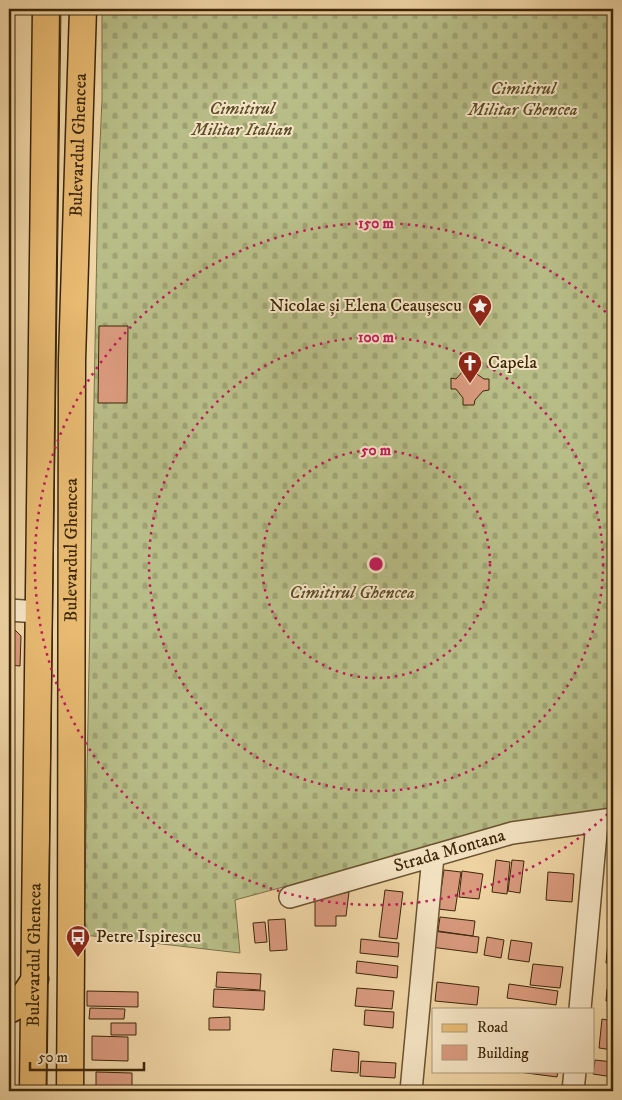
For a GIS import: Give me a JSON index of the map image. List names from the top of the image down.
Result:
{
  "streets": {
    "main road": ["Bulevardul Ghencea"],
    "street": ["Strada Montana"]
  },
  "parks": ["Cimitirul Militar Ghencea", "Cimitirul Militar Italian", "Cimitirul Ghencea"],
  "places": {
    "place": ["Nicolae și Elena Ceaușescu"],
    "church": ["Capela"],
    "bus stop": ["Petre Ispirescu"]
  },
  "legend": ["Road", "Building"],
  "scale_bar": "50 m",
  "rings": ["150 m", "100 m", "50 m"]
}
